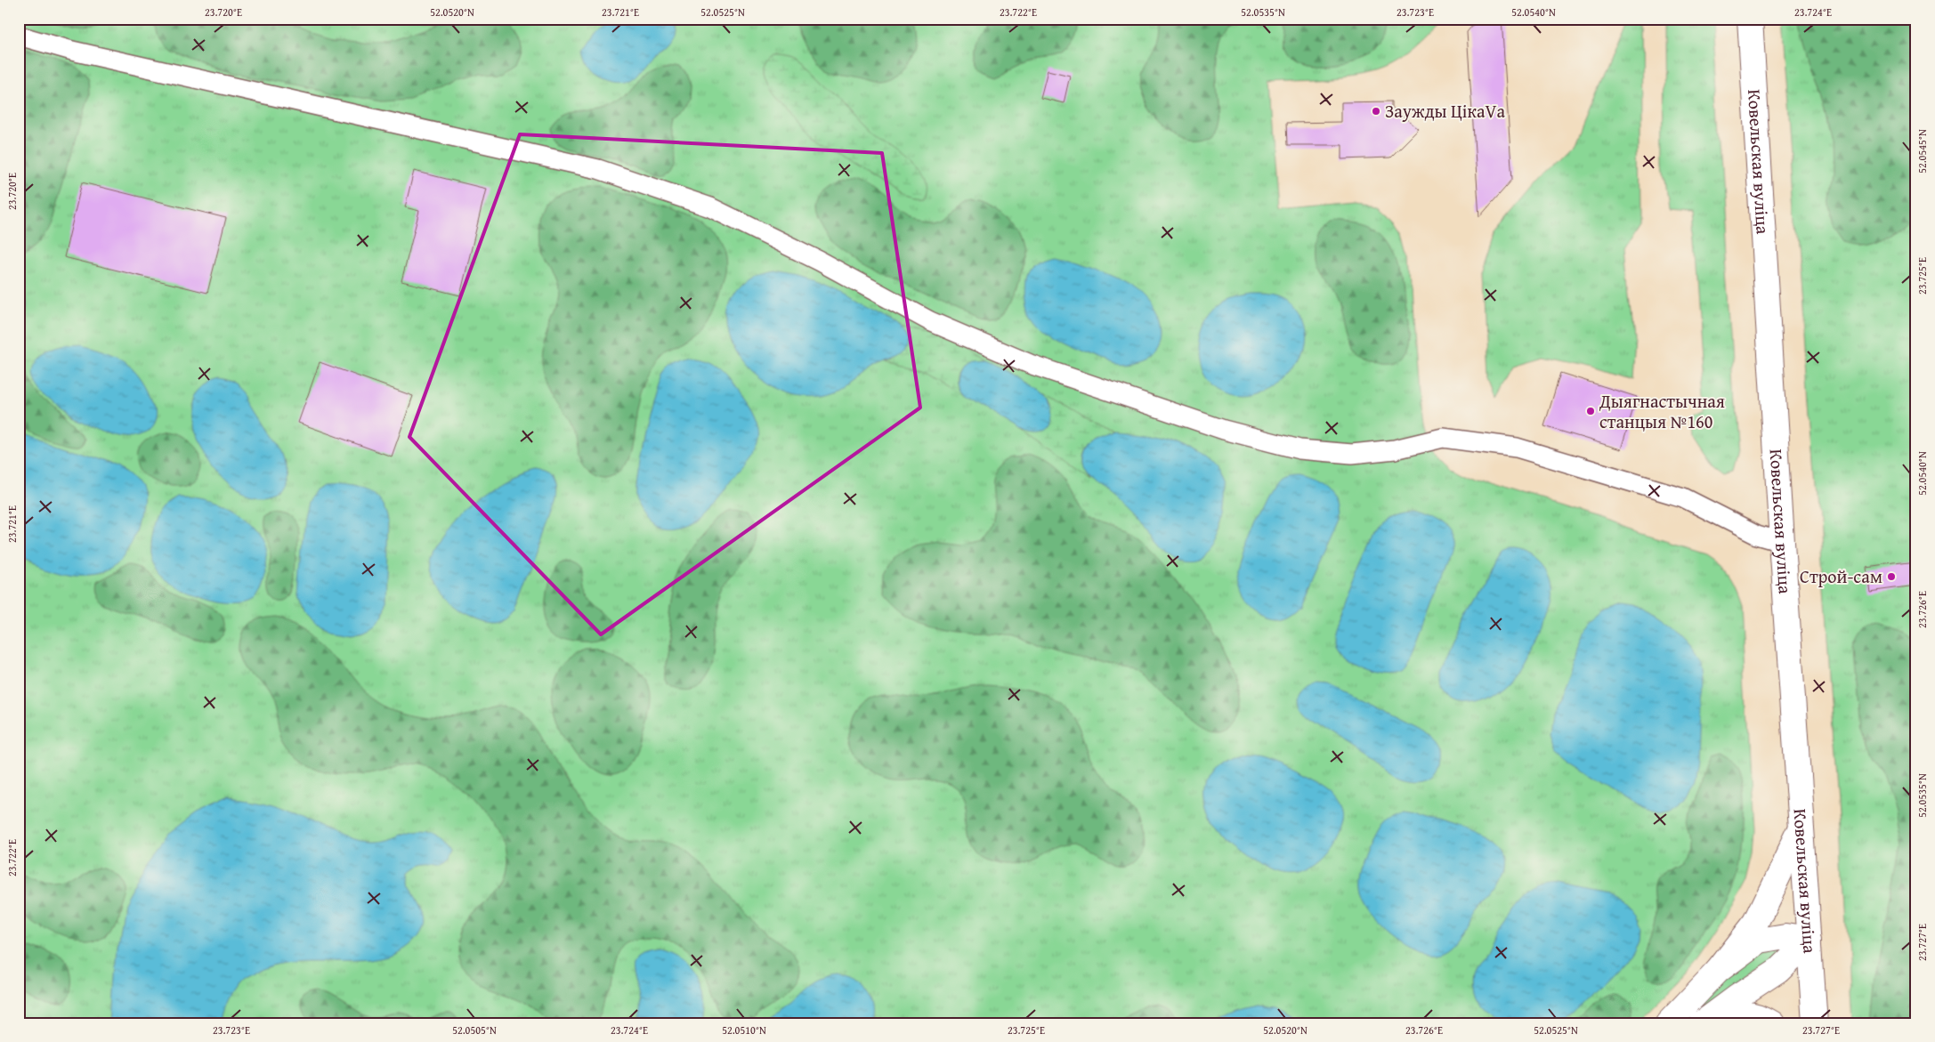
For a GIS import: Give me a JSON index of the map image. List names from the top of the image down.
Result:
{
  "streets": {
    "main road": ["Ковельская вуліца"]
  },
  "places": ["Заужды ЦікаVа", "Дыягнастычная станцыя №160", "Строй-сам"],
  "coordinates": [
    "23.720°E",
    "52.0520°N",
    "23.721°E",
    "52.0525°N",
    "23.722°E",
    "52.0535°N",
    "23.723°E",
    "52.0540°N",
    "23.724°E",
    "52.0545°N",
    "23.725°E",
    "23.726°E",
    "23.727°E",
    "52.0505°N",
    "52.0510°N"
  ]
}
